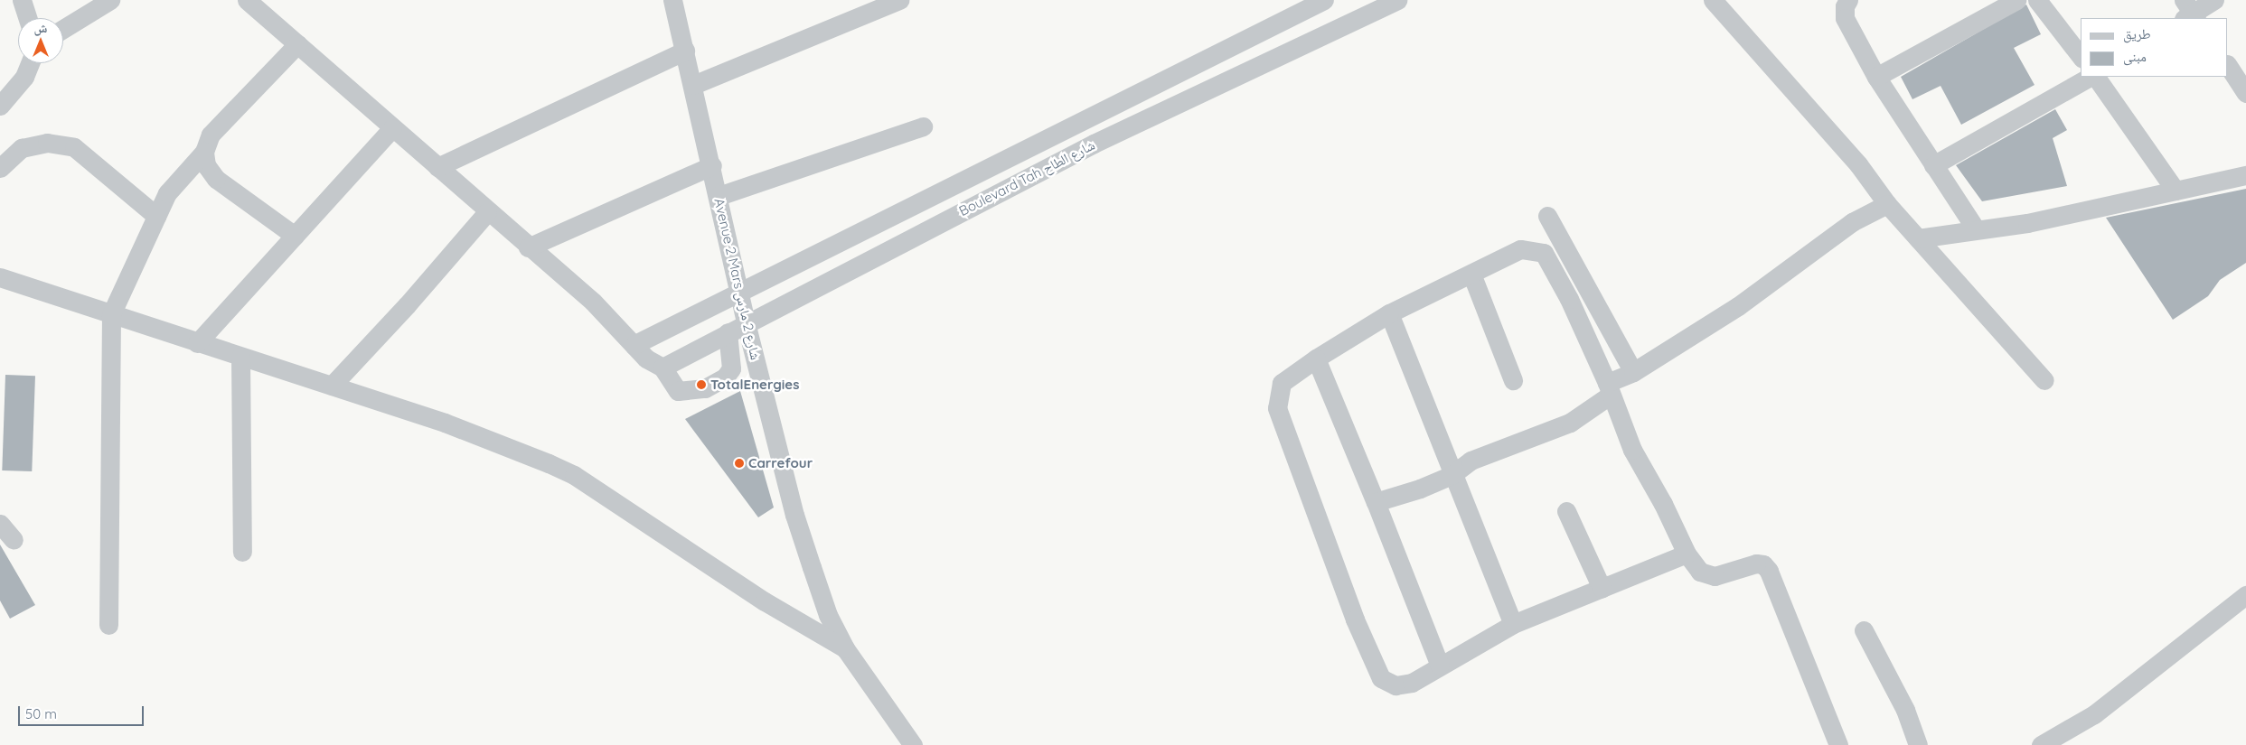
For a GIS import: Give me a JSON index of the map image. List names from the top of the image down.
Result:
{
  "streets": {
    "street": ["Boulevard Tah شارع الطاح", "Avenue 2 Mars شارع 2 مارس"]
  },
  "crossings": [
    ["Boulevard Tah شارع الطاح", "Avenue 2 Mars شارع 2 مارس"]
  ],
  "places": ["TotalEnergies", "Carrefour"],
  "legend": ["طريق", "مبنى"],
  "scale_bar": "50 m",
  "north": "top"
}
